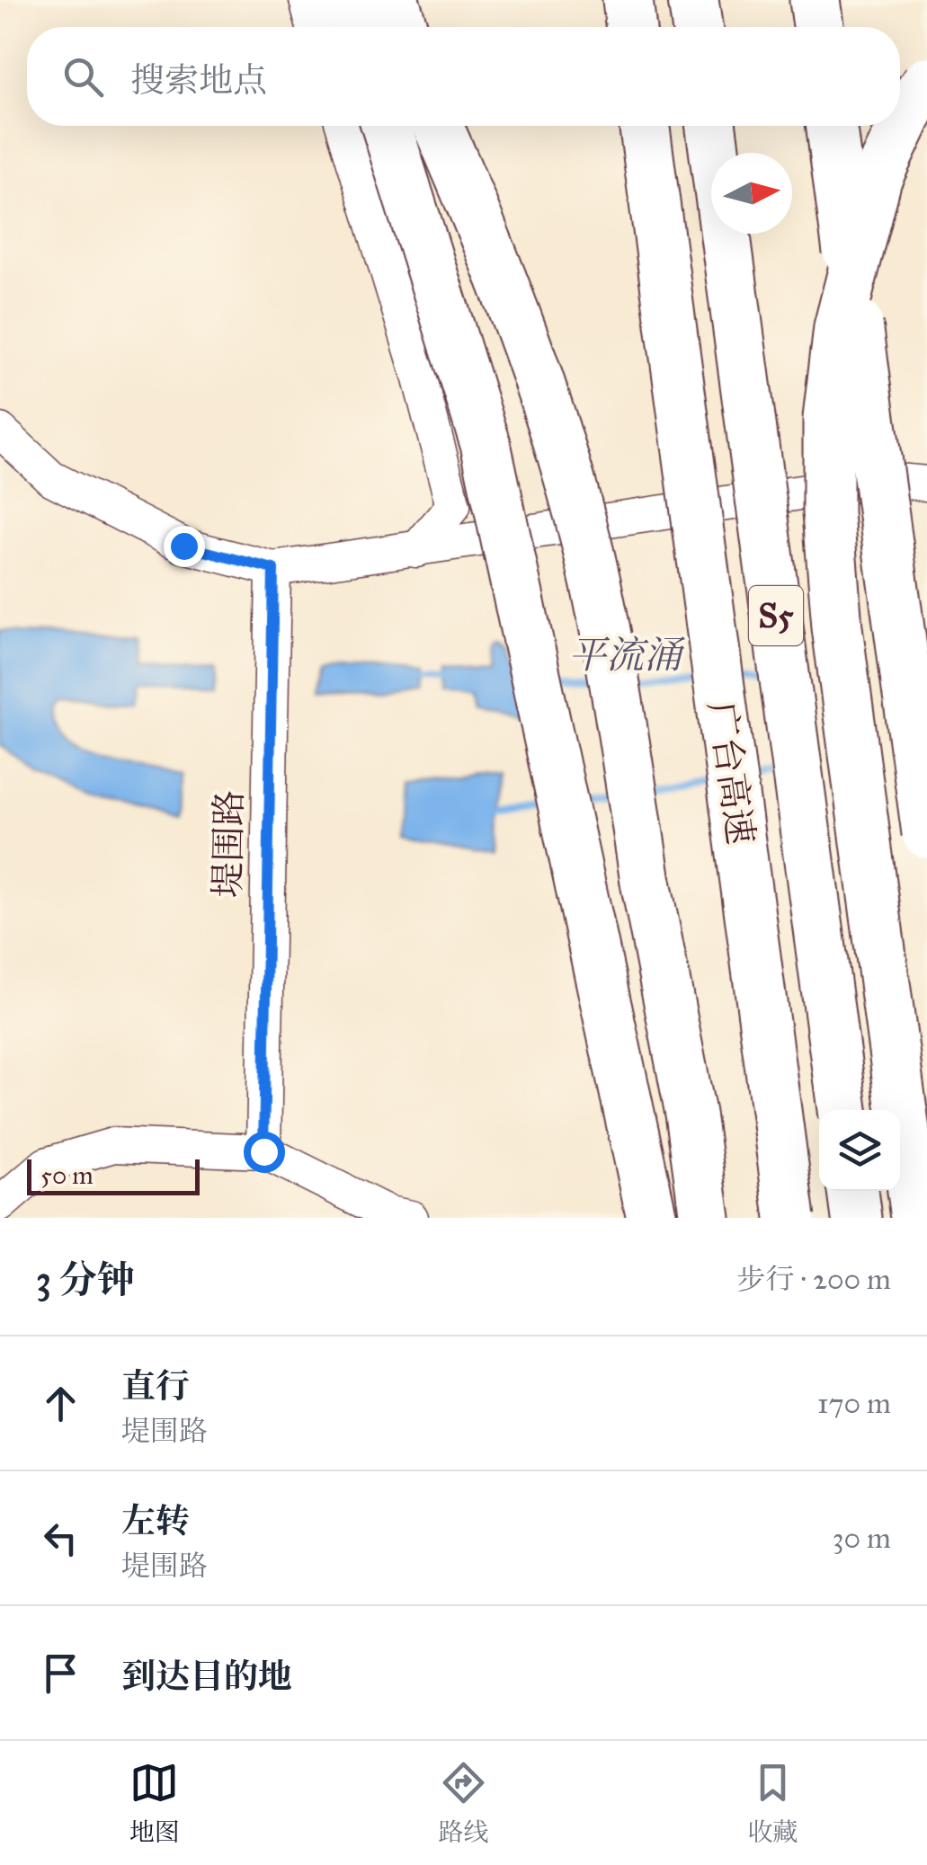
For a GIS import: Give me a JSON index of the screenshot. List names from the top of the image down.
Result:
{
  "streets": {
    "highway": ["S5", "广台高速"],
    "street": ["堤围路"]
  },
  "water": ["平流涌"],
  "scale_bar": "50 m",
  "north": "right",
  "page": {
    "search": "搜索地点",
    "scale": "50 m",
    "heading": ["3 分钟", "步行 · 200 m"],
    "list": [
      ["直行", "堤围路", "170 m"],
      ["左转", "堤围路", "30 m"],
      "到达目的地"
    ],
    "nav": ["地图", "路线", "收藏"]
  }
}
